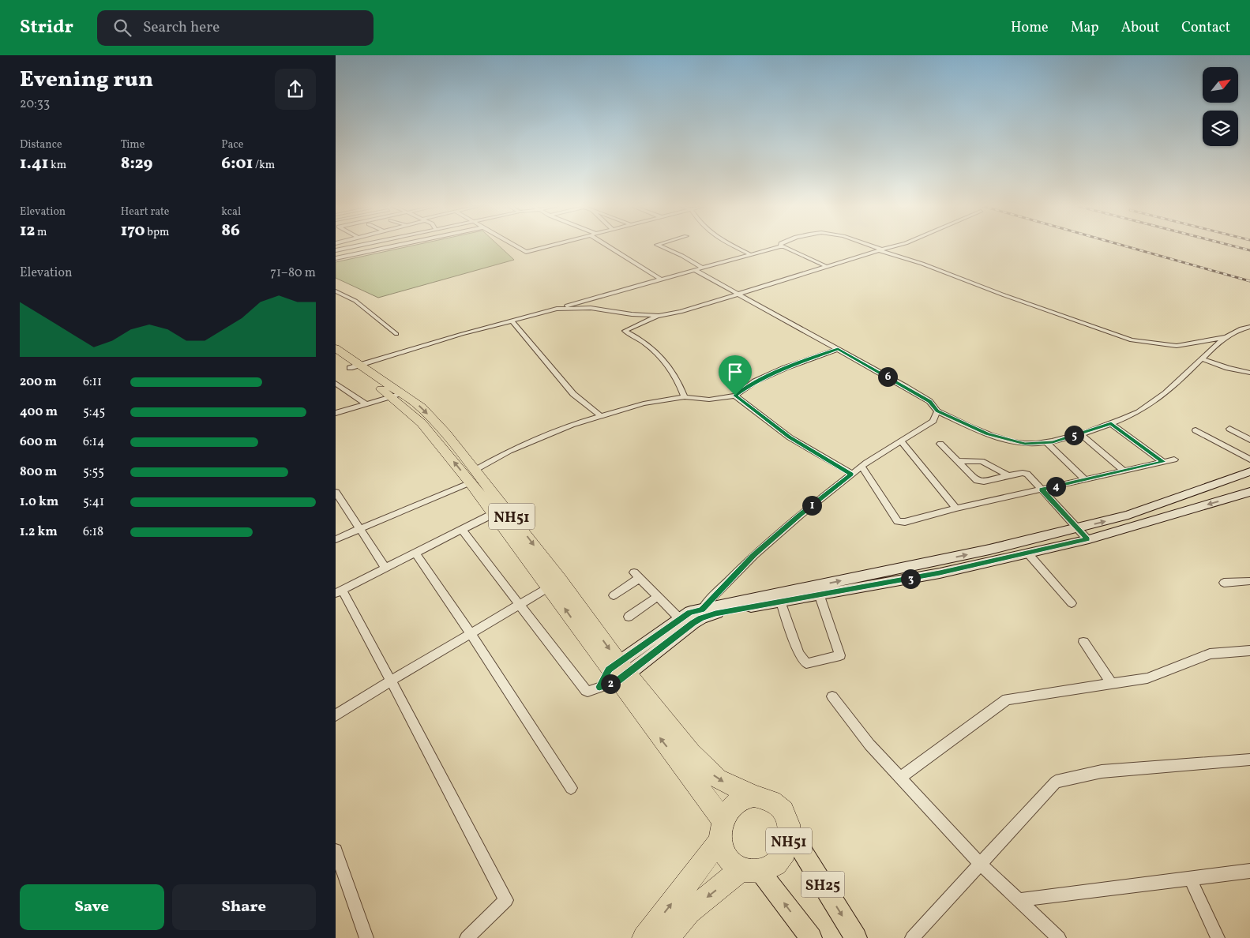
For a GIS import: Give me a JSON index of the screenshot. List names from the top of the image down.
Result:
{
  "streets": {
    "highway": ["NH51"],
    "main road": ["SH25"]
  },
  "crossings": [
    ["NH51", "SH25"]
  ],
  "north": "top right",
  "page": {
    "header": "Stridr",
    "search": "Search here",
    "nav": [
      "Home",
      "Map",
      "About",
      "Contact"
    ],
    "heading": ["Evening run", "20:33"],
    "stats": [
      ["Distance", "1.41 km"],
      ["Time", "8:29"],
      ["Pace", "6:01 /km"],
      ["Elevation", "12 m"],
      ["Heart rate", "170 bpm"],
      ["kcal", "86"]
    ],
    "chart": ["Elevation", "71–80 m"],
    "list": [
      {
        "name": "200 m",
        "note": "6:11"
      },
      {
        "name": "400 m",
        "note": "5:45"
      },
      {
        "name": "600 m",
        "note": "6:14"
      },
      {
        "name": "800 m",
        "note": "5:55"
      },
      {
        "name": "1.0 km",
        "note": "5:41"
      },
      {
        "name": "1.2 km",
        "note": "6:18"
      }
    ],
    "pins": [
      "6",
      "5",
      "4",
      "1",
      "3",
      "2"
    ],
    "buttons": ["Save", "Share"]
  }
}
